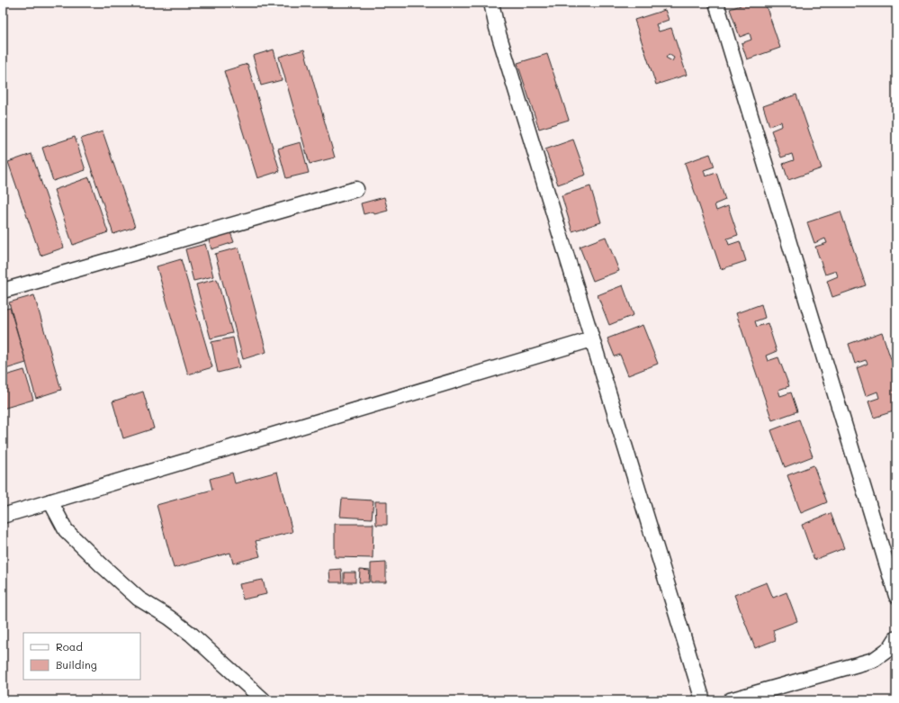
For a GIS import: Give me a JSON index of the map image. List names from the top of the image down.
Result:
{
  "legend": ["Road", "Building"]
}
